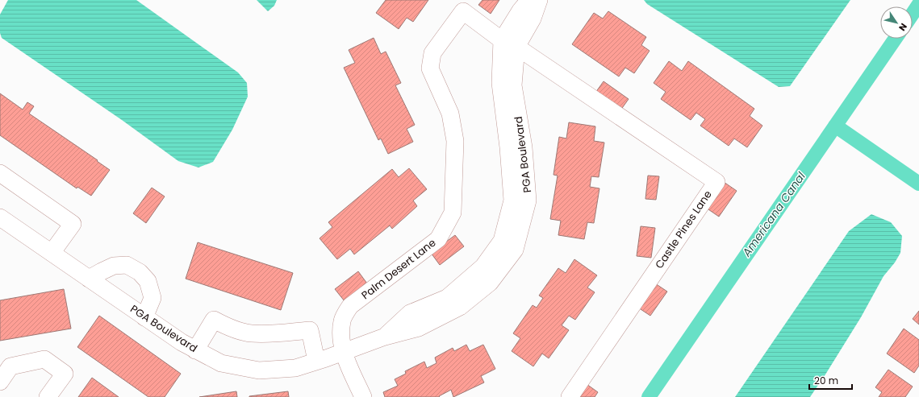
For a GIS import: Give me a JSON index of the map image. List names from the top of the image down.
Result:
{
  "streets": {
    "street": ["PGA Boulevard", "Castle Pines Lane", "Palm Desert Lane"]
  },
  "crossings": [
    ["PGA Boulevard", "Castle Pines Lane"],
    ["PGA Boulevard", "Palm Desert Lane"],
    ["Castle Pines Lane", "Palm Desert Lane"]
  ],
  "water": ["Americana Canal"],
  "scale_bar": "20 m",
  "north": "bottom right"
}
